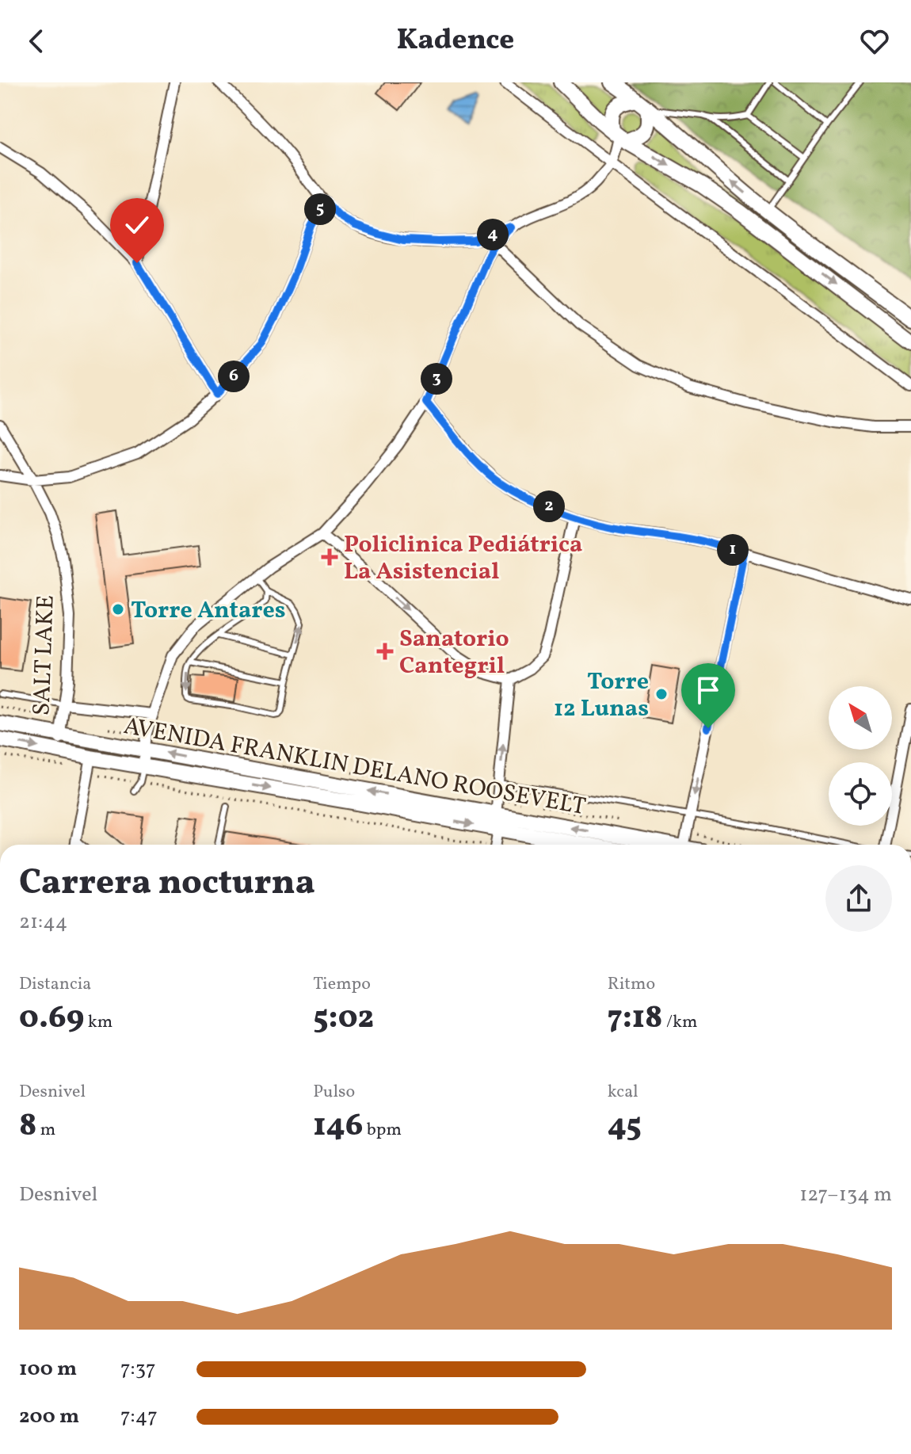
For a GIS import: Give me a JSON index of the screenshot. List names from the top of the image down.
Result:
{
  "streets": {
    "main road": ["AVENIDA FRANKLIN DELANO ROOSEVELT"],
    "street": ["SALT LAKE"]
  },
  "crossings": [
    ["SALT LAKE", "AVENIDA FRANKLIN DELANO ROOSEVELT"]
  ],
  "places": {
    "health": ["Policlinica Pediátrica La Asistencial", "Sanatorio Cantegril"],
    "other": ["Torre Antares", "Torre 12 Lunas"]
  },
  "north": "top left",
  "page": {
    "header": "Kadence",
    "pins": [
      "5",
      "4",
      "6",
      "3",
      "2",
      "1"
    ],
    "heading": ["Carrera nocturna", "21:44"],
    "stats": [
      ["Distancia", "0.69 km"],
      ["Tiempo", "5:02"],
      ["Ritmo", "7:18 /km"],
      ["Desnivel", "8 m"],
      ["Pulso", "146 bpm"],
      ["kcal", "45"]
    ],
    "chart": ["Desnivel", "127–134 m"],
    "list": [
      {
        "name": "100 m",
        "note": "7:37"
      },
      {
        "name": "200 m",
        "note": "7:47"
      }
    ]
  }
}
